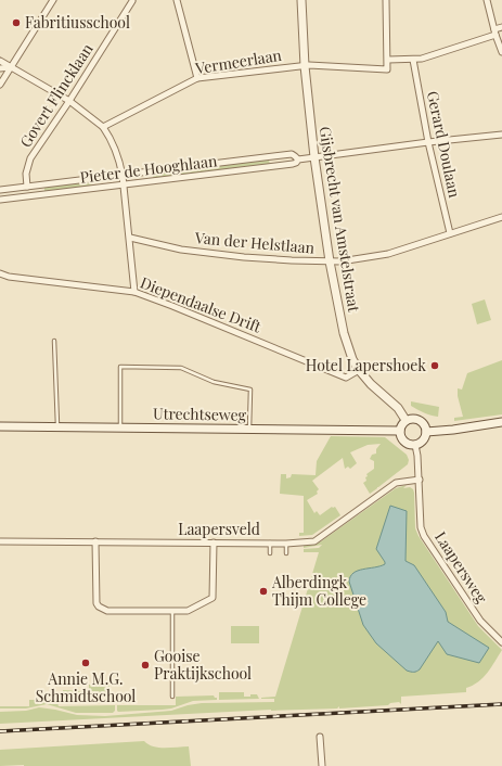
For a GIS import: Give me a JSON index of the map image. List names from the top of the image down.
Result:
{
  "streets": {
    "main road": ["Gijsbrecht van Amstelstraat", "Utrechtseweg"],
    "street": [
      "Vermeerlaan",
      "Govert Flincklaan",
      "Gerard Doulaan",
      "Pieter de Hooghlaan",
      "Van der Helstlaan",
      "Diependaalse Drift",
      "Laapersveld",
      "Laapersweg"
    ]
  },
  "crossings": [
    ["Vermeerlaan", "Gijsbrecht van Amstelstraat"],
    ["Govert Flincklaan", "Pieter de Hooghlaan"],
    ["Gerard Doulaan", "Pieter de Hooghlaan"],
    ["Gerard Doulaan", "Van der Helstlaan"],
    ["Pieter de Hooghlaan", "Gijsbrecht van Amstelstraat"],
    ["Gijsbrecht van Amstelstraat", "Van der Helstlaan"],
    ["Gijsbrecht van Amstelstraat", "Diependaalse Drift"],
    ["Gijsbrecht van Amstelstraat", "Utrechtseweg"],
    ["Gijsbrecht van Amstelstraat", "Laapersweg"],
    ["Utrechtseweg", "Laapersweg"],
    ["Laapersveld", "Laapersweg"]
  ],
  "places": [
    "Fabritiusschool",
    "Hotel Lapershoek",
    "Alberdingk Thijm College",
    "Annie M.G. Schmidtschool",
    "Gooise Praktijkschool"
  ]
}
